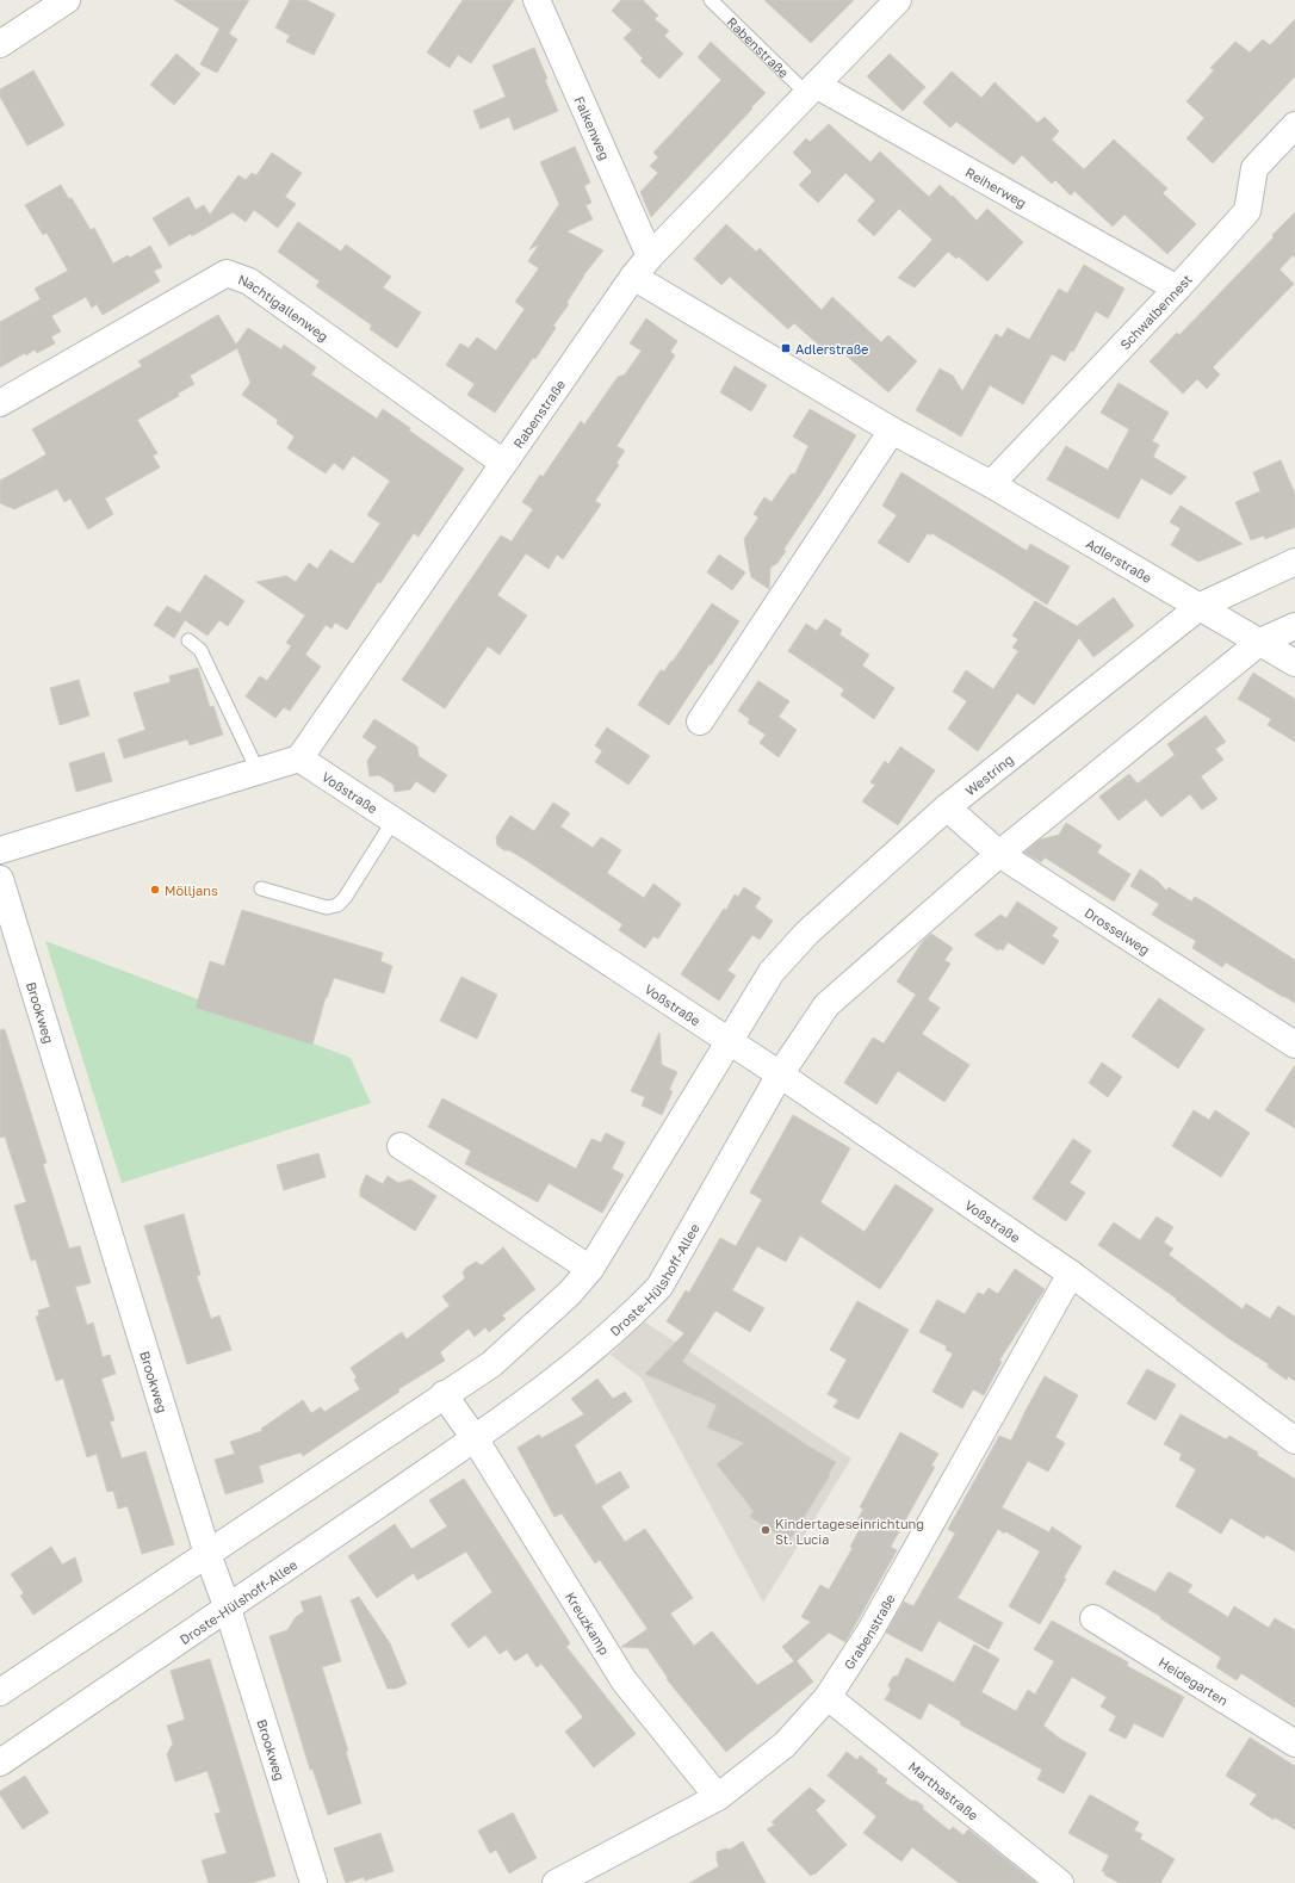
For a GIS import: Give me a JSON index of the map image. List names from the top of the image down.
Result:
{
  "streets": {
    "street": [
      "Rabenstraße",
      "Falkenweg",
      "Reiherweg",
      "Nachtigallenweg",
      "Schwalbennest",
      "Adlerstraße",
      "Westring",
      "Voßstraße",
      "Drosselweg",
      "Brookweg",
      "Droste-Hülshoff-Allee",
      "Kreuzkamp",
      "Grabenstraße",
      "Heidegarten",
      "Marthastraße"
    ]
  },
  "crossings": [
    ["Rabenstraße", "Falkenweg"],
    ["Rabenstraße", "Reiherweg"],
    ["Rabenstraße", "Nachtigallenweg"],
    ["Rabenstraße", "Adlerstraße"],
    ["Rabenstraße", "Voßstraße"],
    ["Reiherweg", "Schwalbennest"],
    ["Schwalbennest", "Adlerstraße"],
    ["Adlerstraße", "Westring"],
    ["Westring", "Voßstraße"],
    ["Westring", "Drosselweg"],
    ["Voßstraße", "Droste-Hülshoff-Allee"],
    ["Voßstraße", "Grabenstraße"],
    ["Brookweg", "Droste-Hülshoff-Allee"],
    ["Droste-Hülshoff-Allee", "Kreuzkamp"],
    ["Kreuzkamp", "Grabenstraße"],
    ["Grabenstraße", "Marthastraße"]
  ],
  "places": {
    "transit": ["Adlerstraße"],
    "other": ["Mölljans", "Kindertageseinrichtung St. Lucia"]
  }
}
